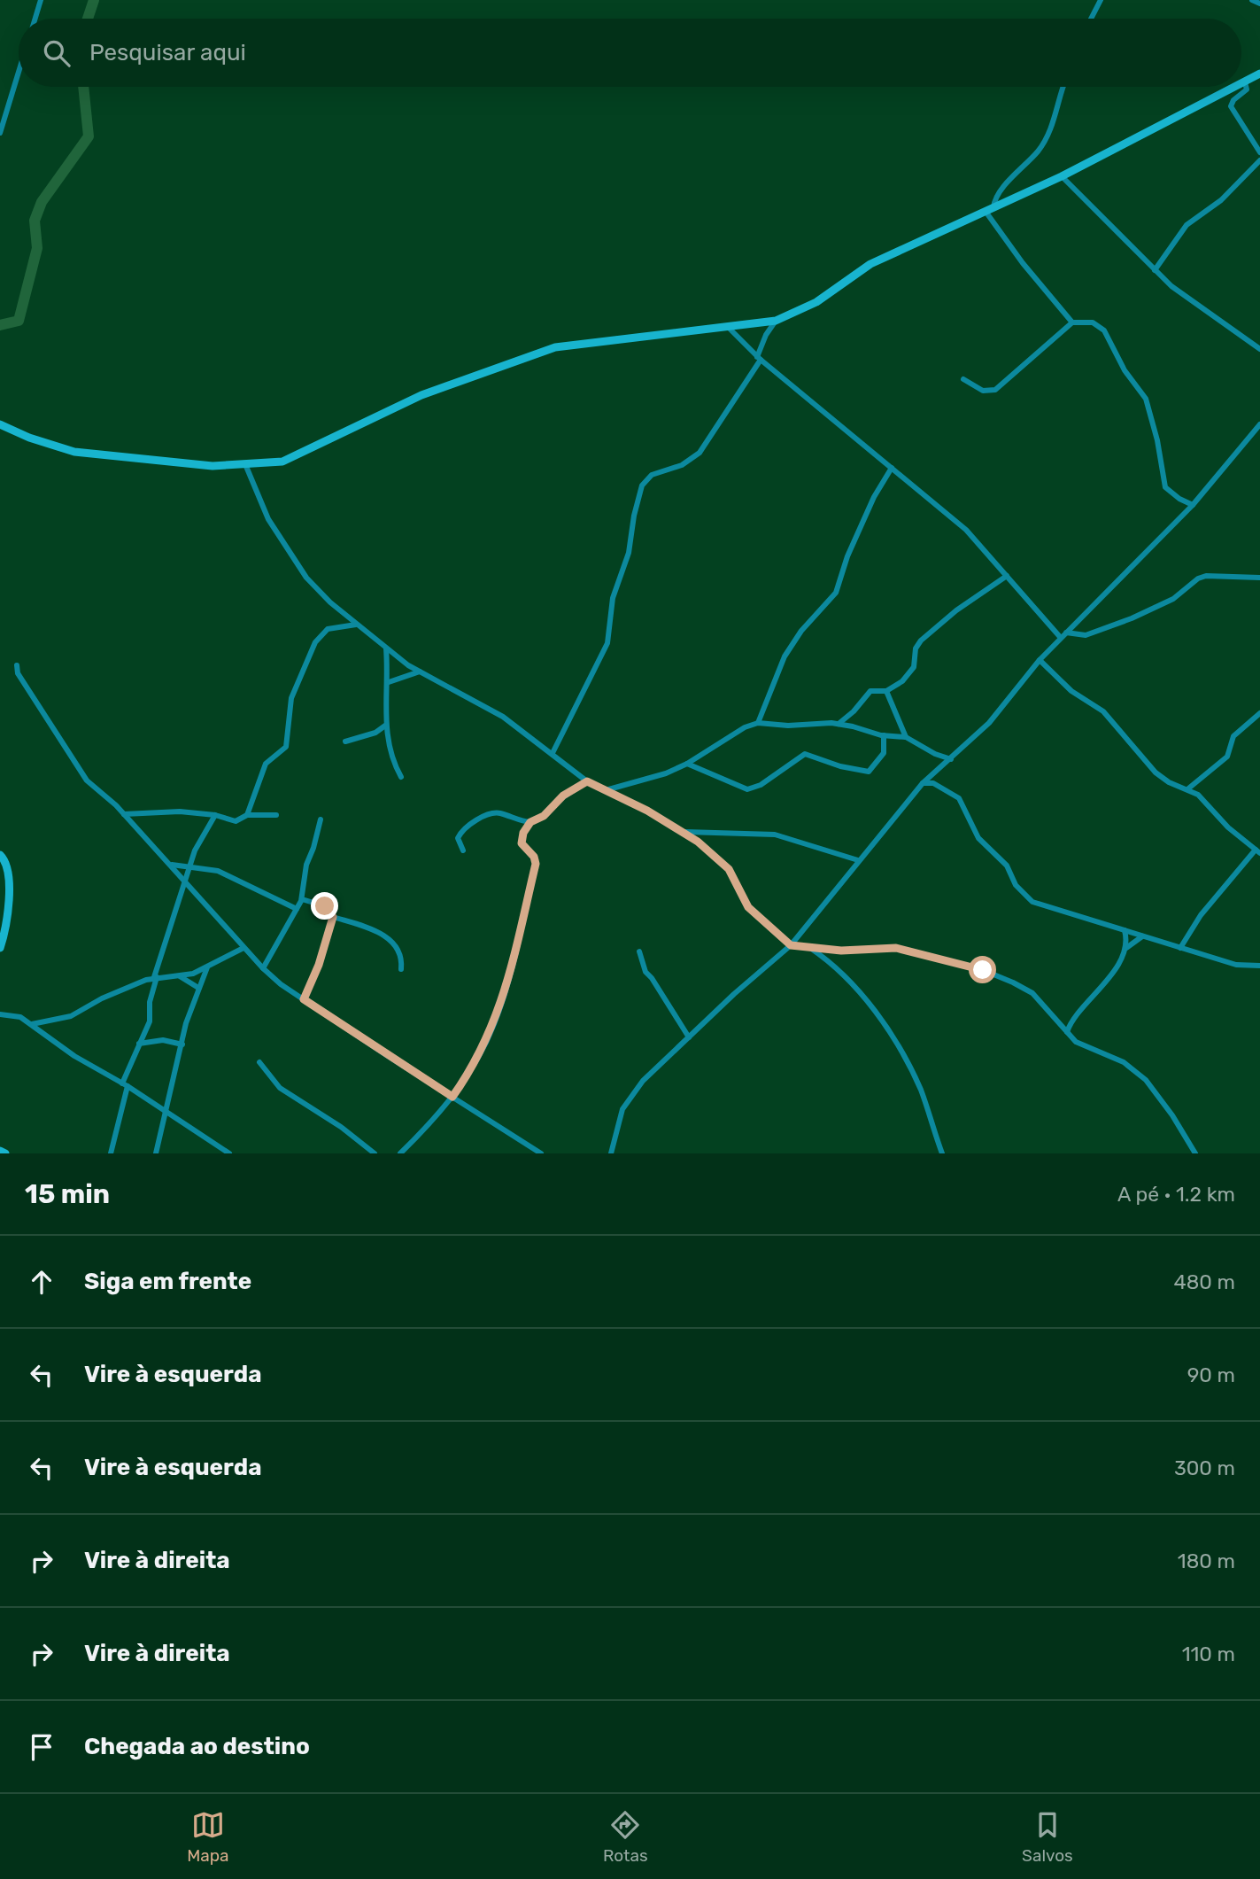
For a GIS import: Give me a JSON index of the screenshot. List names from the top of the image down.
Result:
{
  "page": {
    "search": "Pesquisar aqui",
    "heading": ["15 min", "A pé · 1.2 km"],
    "list": [
      ["Siga em frente", "480 m"],
      ["Vire à esquerda", "90 m"],
      ["Vire à esquerda", "300 m"],
      ["Vire à direita", "180 m"],
      ["Vire à direita", "110 m"],
      "Chegada ao destino"
    ],
    "nav": ["Mapa", "Rotas", "Salvos"]
  }
}
